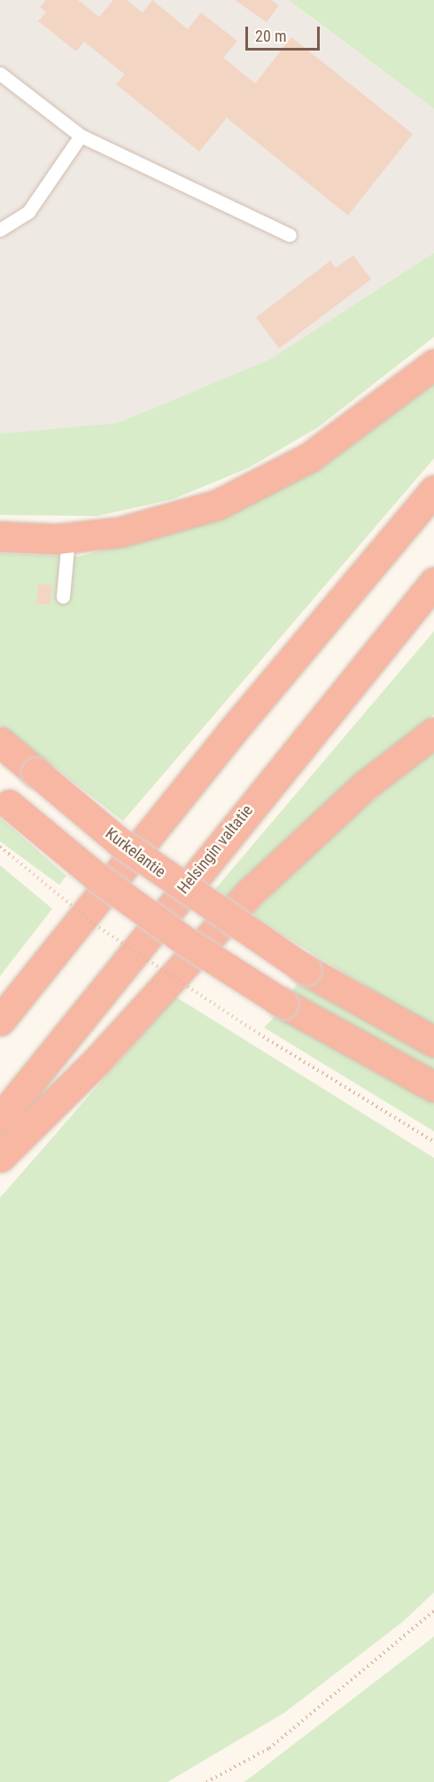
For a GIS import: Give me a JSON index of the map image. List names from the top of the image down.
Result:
{
  "streets": {
    "highway": ["Helsingin valtatie", "Kurkelantie"]
  },
  "scale_bar": "20 m"
}
